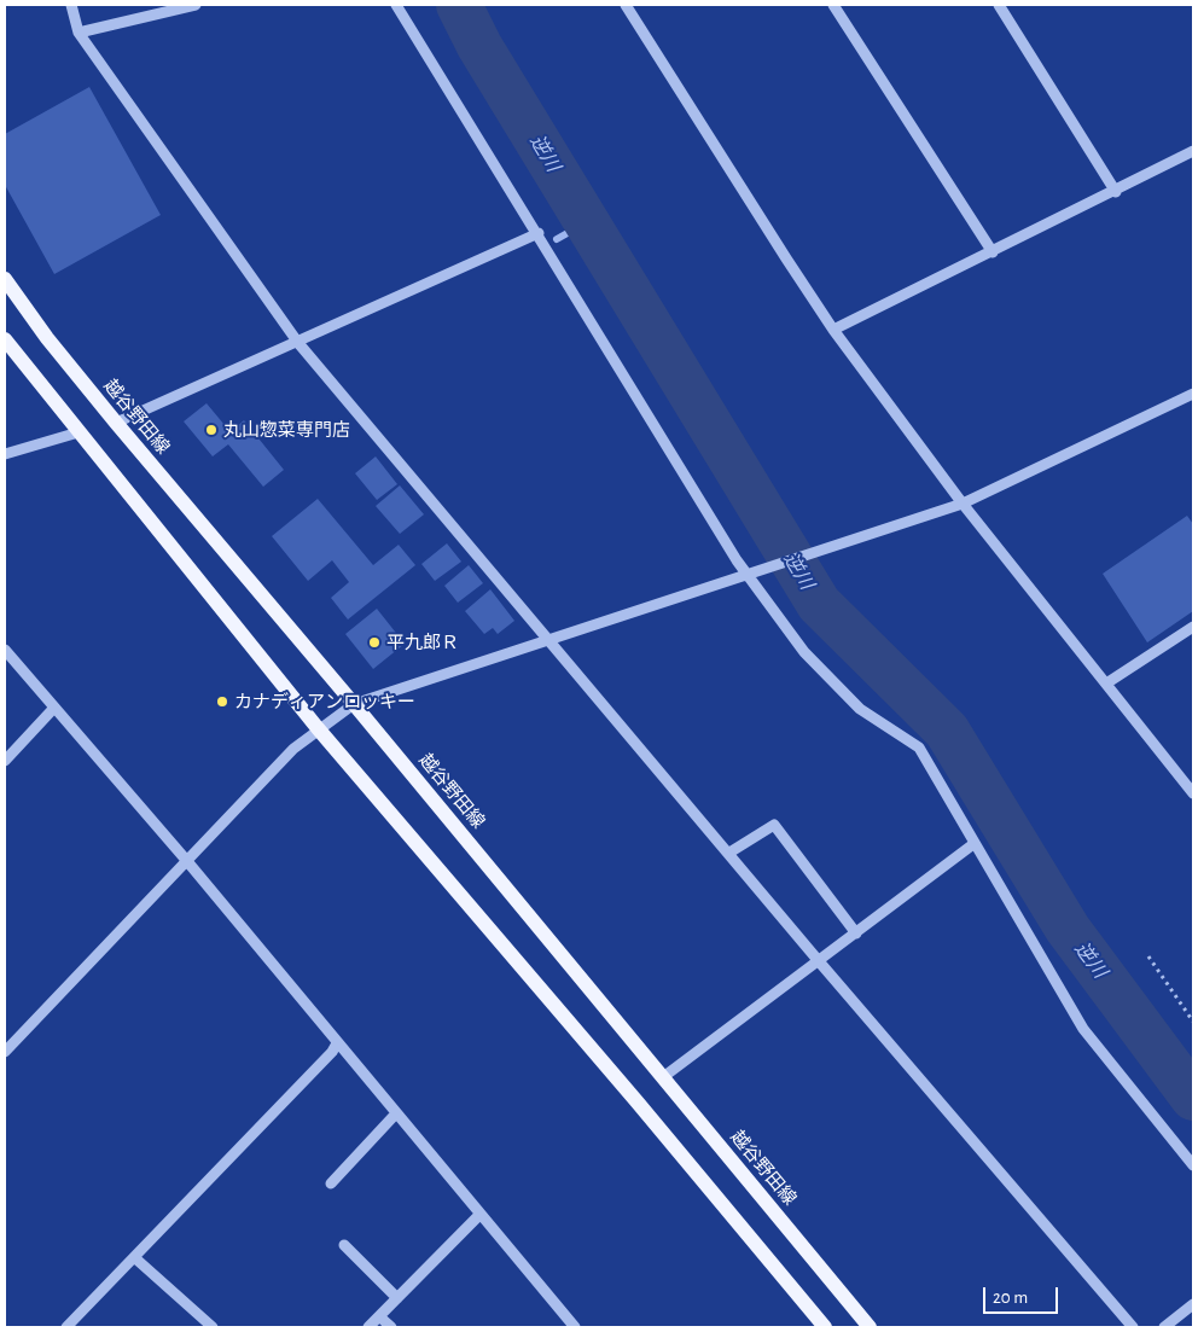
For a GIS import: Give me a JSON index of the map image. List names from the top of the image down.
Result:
{
  "streets": {
    "main road": ["越谷野田線"]
  },
  "water": ["逆川"],
  "places": ["丸山惣菜専門店", "平九郎Ｒ", "カナディアンロッキー"],
  "scale_bar": "20 m"
}
